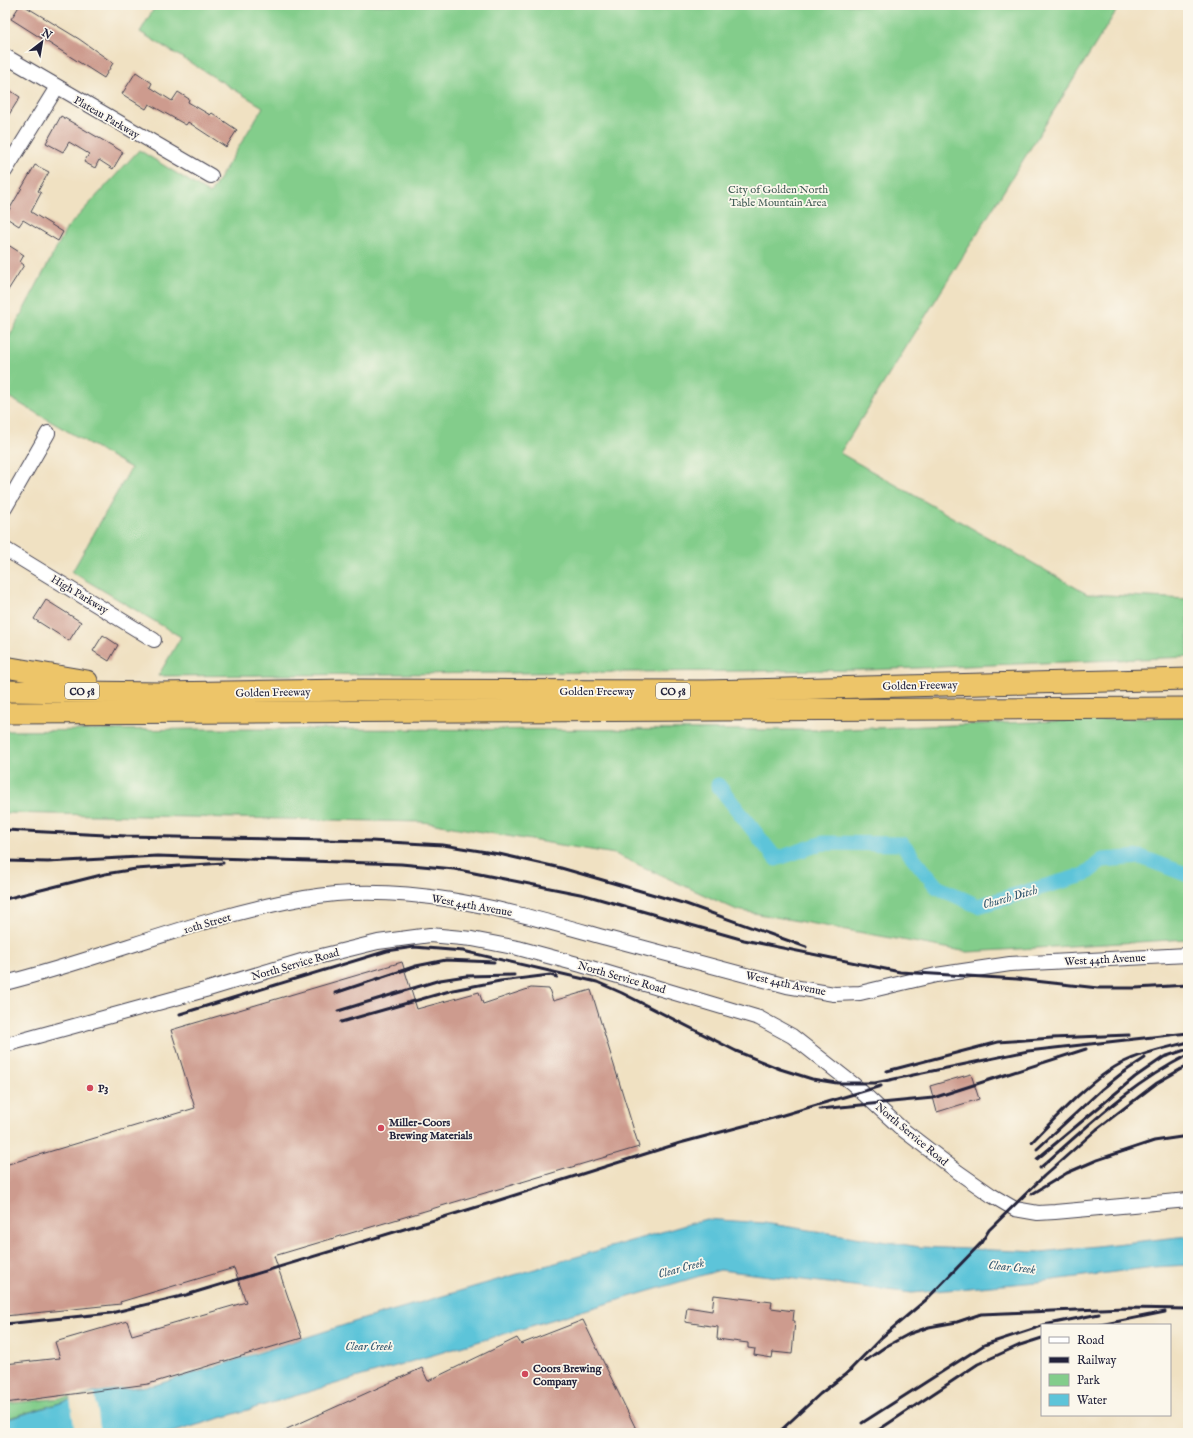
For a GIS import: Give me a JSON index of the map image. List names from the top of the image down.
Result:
{
  "streets": {
    "highway": ["Golden Freeway", "CO 58"],
    "street": [
      "Plateau Parkway",
      "High Parkway",
      "West 44th Avenue",
      "10th Street",
      "North Service Road"
    ]
  },
  "crossings": [
    ["West 44th Avenue", "10th Street"]
  ],
  "water": ["Church Ditch", "Clear Creek"],
  "parks": ["City of Golden North Table Mountain Area"],
  "places": ["P3", "Miller-Coors Brewing Materials", "Coors Brewing Company"],
  "legend": [
    "Road",
    "Railway",
    "Park",
    "Water"
  ],
  "north": "top right"
}
